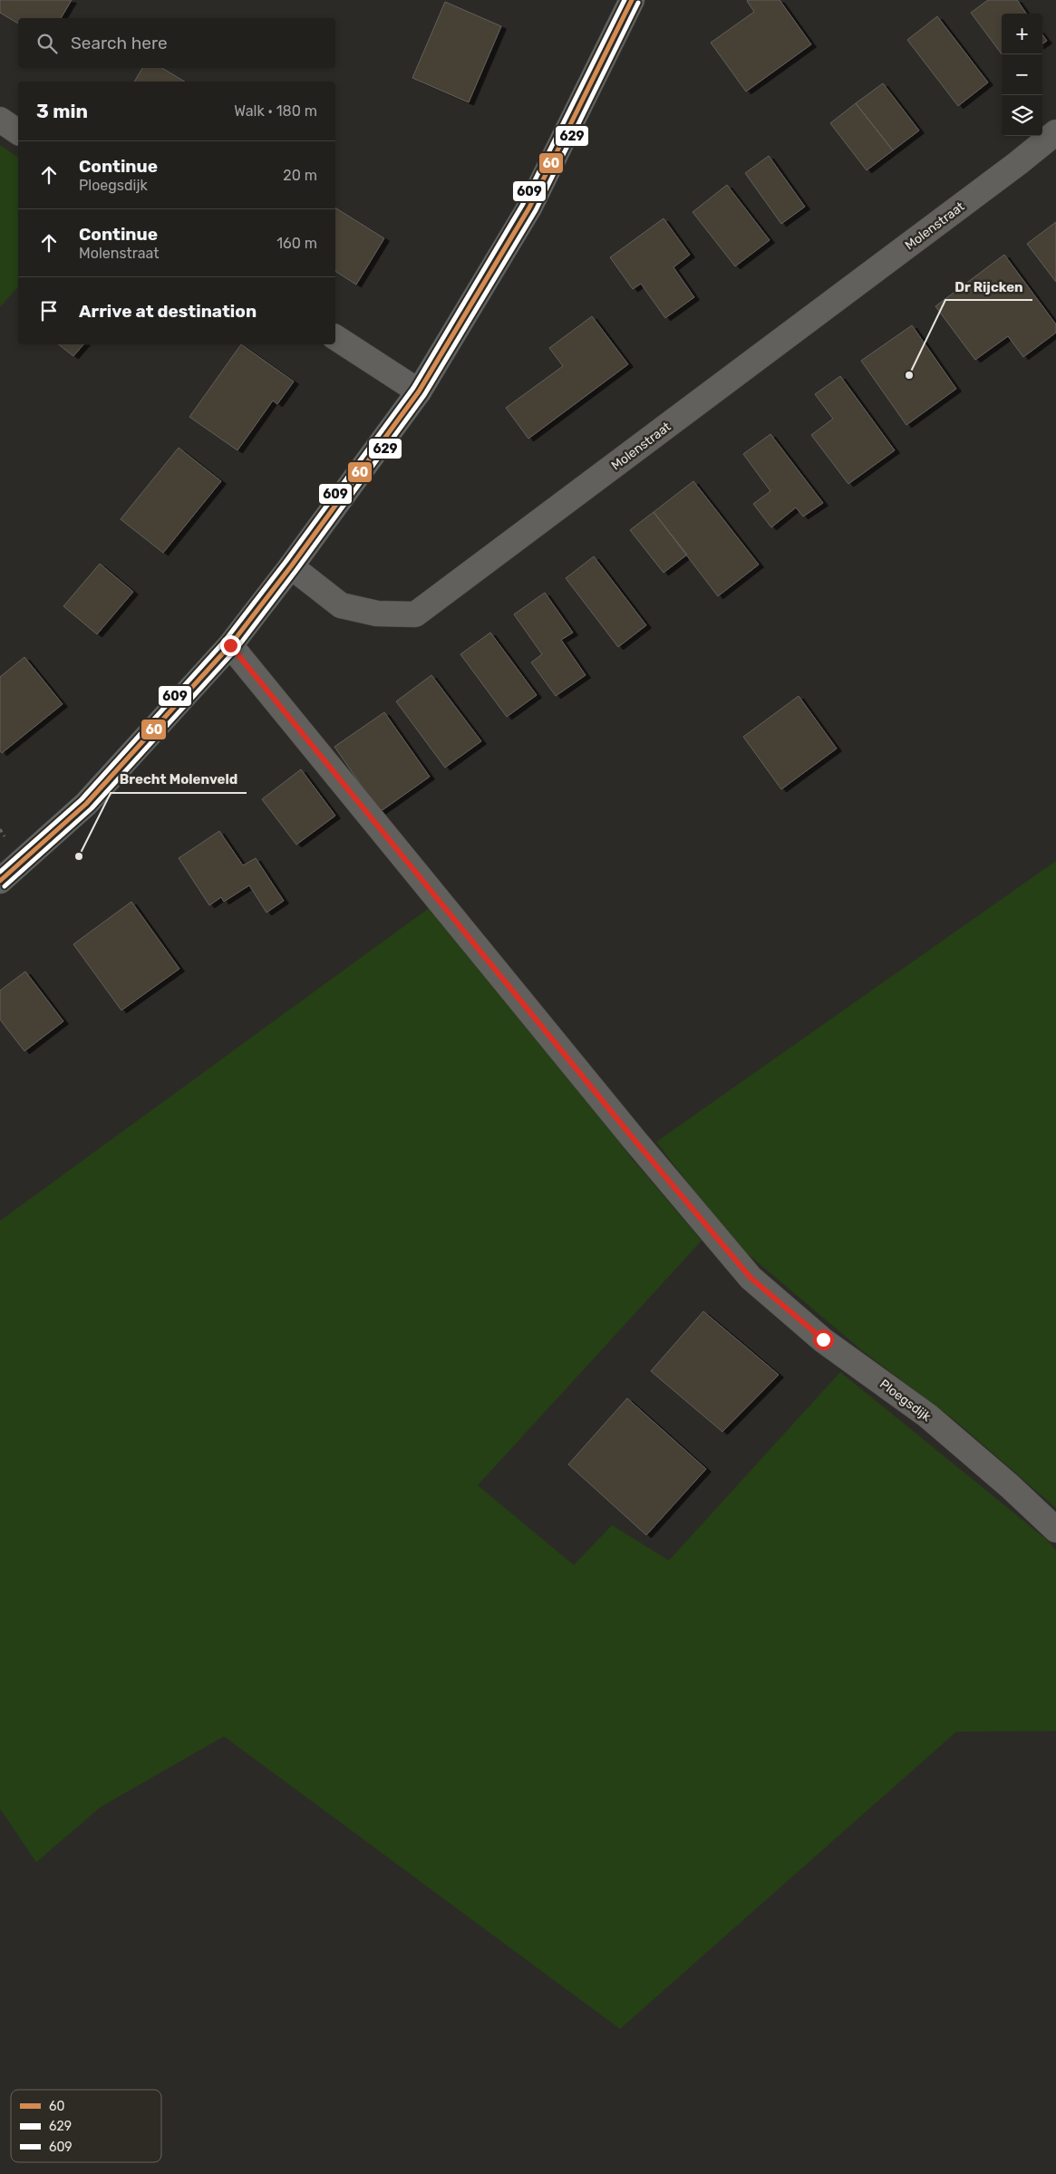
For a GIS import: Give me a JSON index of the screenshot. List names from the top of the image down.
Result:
{
  "streets": {
    "street": ["Molenstraat", "Ploegsdijk"]
  },
  "places": ["Dr Rijcken", "Brecht Molenveld"],
  "lines": ["transit line 60", "transit line 609", "transit line 629"],
  "legend": ["60", "629", "609"],
  "page": {
    "map_buttons": ["+", "−"],
    "search": "Search here",
    "heading": ["3 min", "Walk · 180 m"],
    "list": [
      ["Continue", "Ploegsdijk", "20 m"],
      ["Continue", "Molenstraat", "160 m"],
      "Arrive at destination"
    ]
  }
}
